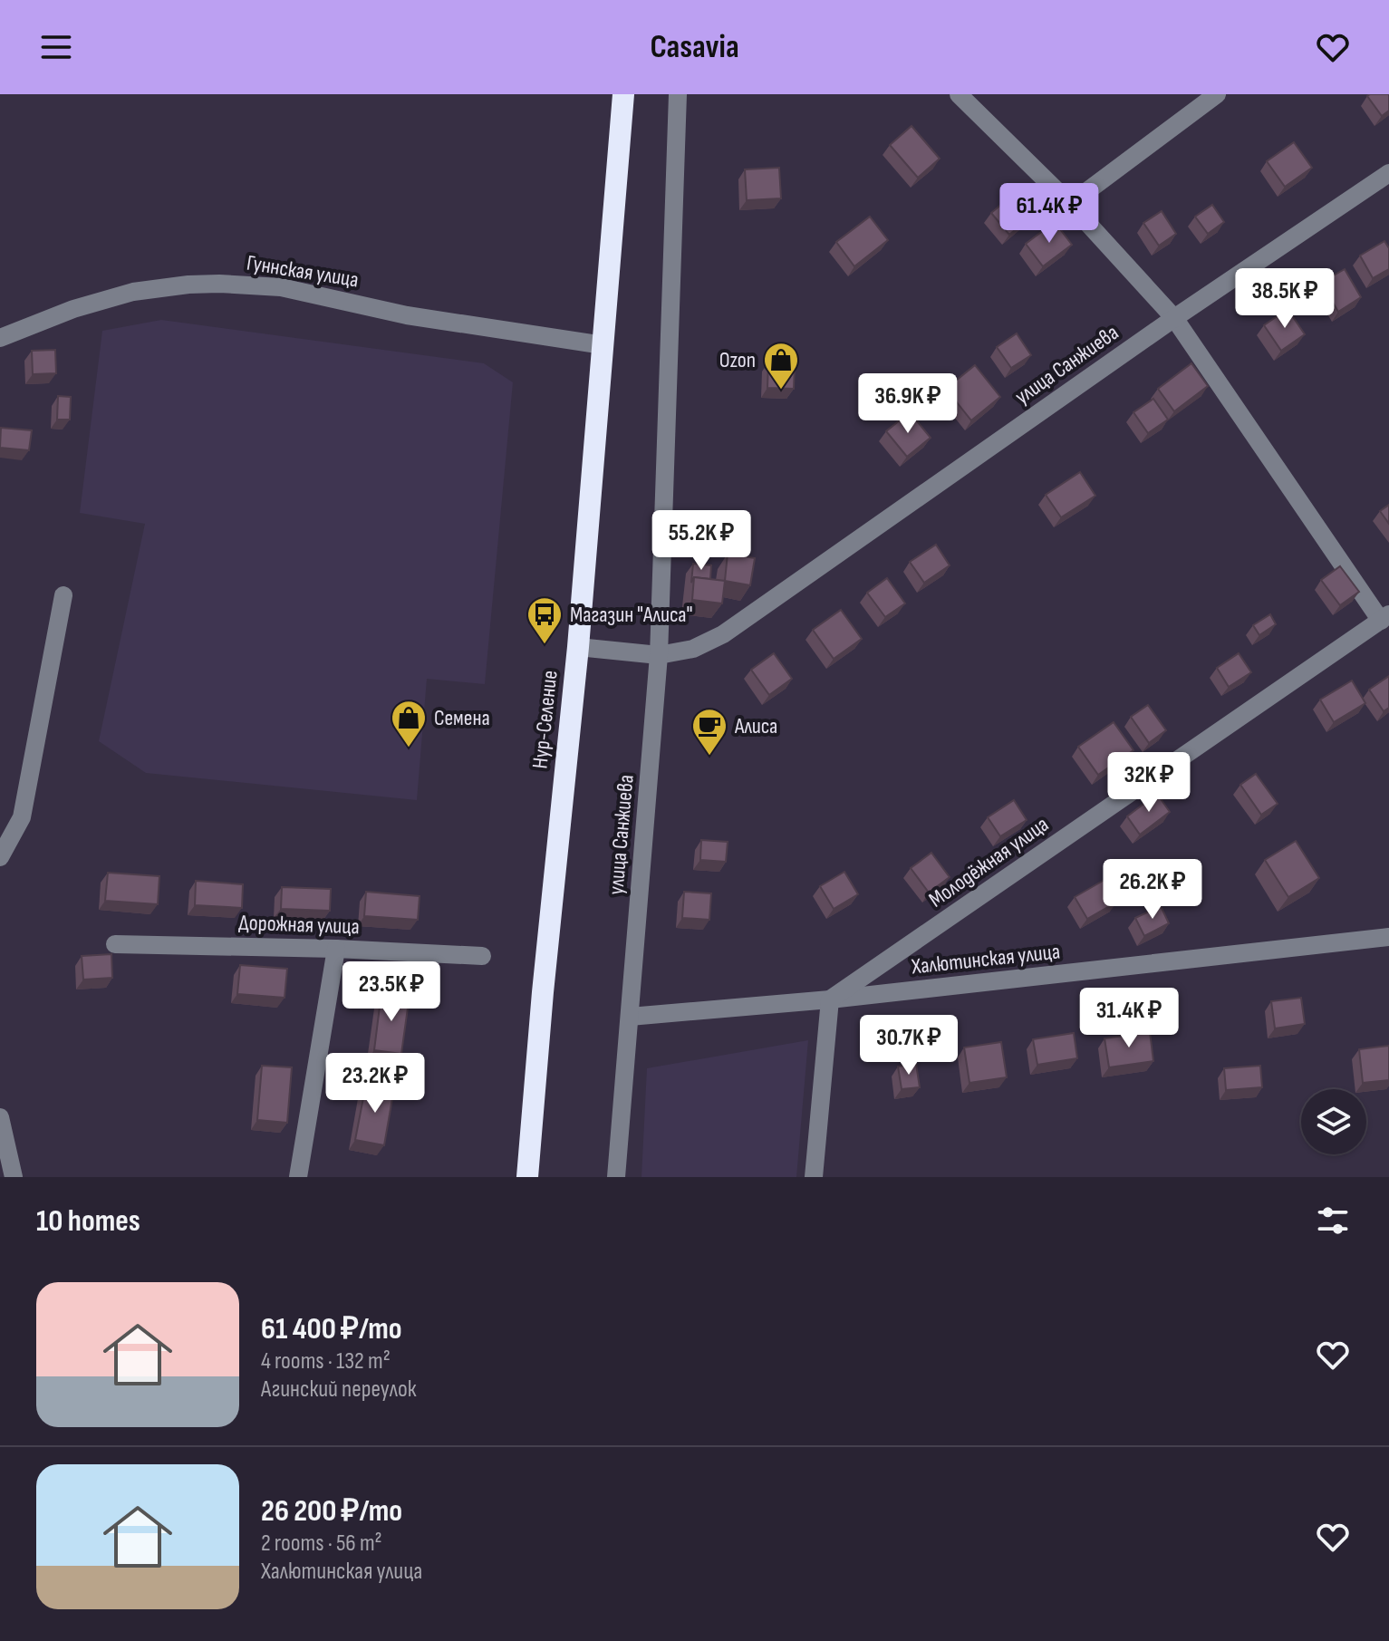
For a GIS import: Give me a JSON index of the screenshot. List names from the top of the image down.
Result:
{
  "streets": {
    "highway": ["Нур-Селение"],
    "street": [
      "Гуннская улица",
      "улица Санжиева",
      "Молодёжная улица",
      "Дорожная улица",
      "Халютинская улица"
    ]
  },
  "crossings": [
    ["Гуннская улица", "Нур-Селение"],
    ["улица Санжиева", "Нур-Селение"],
    ["улица Санжиева", "Халютинская улица"],
    ["Молодёжная улица", "Халютинская улица"]
  ],
  "places": {
    "shop": ["Ozon", "Семена"],
    "bus stop": ["Магазин \"Алиса\""],
    "cafe": ["Алиса"]
  },
  "page": {
    "header": "Casavia",
    "price": [
      "61.4K ₽",
      "38.5K ₽",
      "36.9K ₽",
      "55.2K ₽",
      "32K ₽",
      "26.2K ₽",
      "23.5K ₽",
      "31.4K ₽",
      "30.7K ₽",
      "23.2K ₽"
    ],
    "heading": "10 homes",
    "list": [
      {
        "name": "61 400 ₽/mo",
        "note": "4 rooms · 132 m² · Агинский переулок"
      },
      {
        "name": "26 200 ₽/mo",
        "note": "2 rooms · 56 m² · Халютинская улица"
      }
    ]
  }
}
